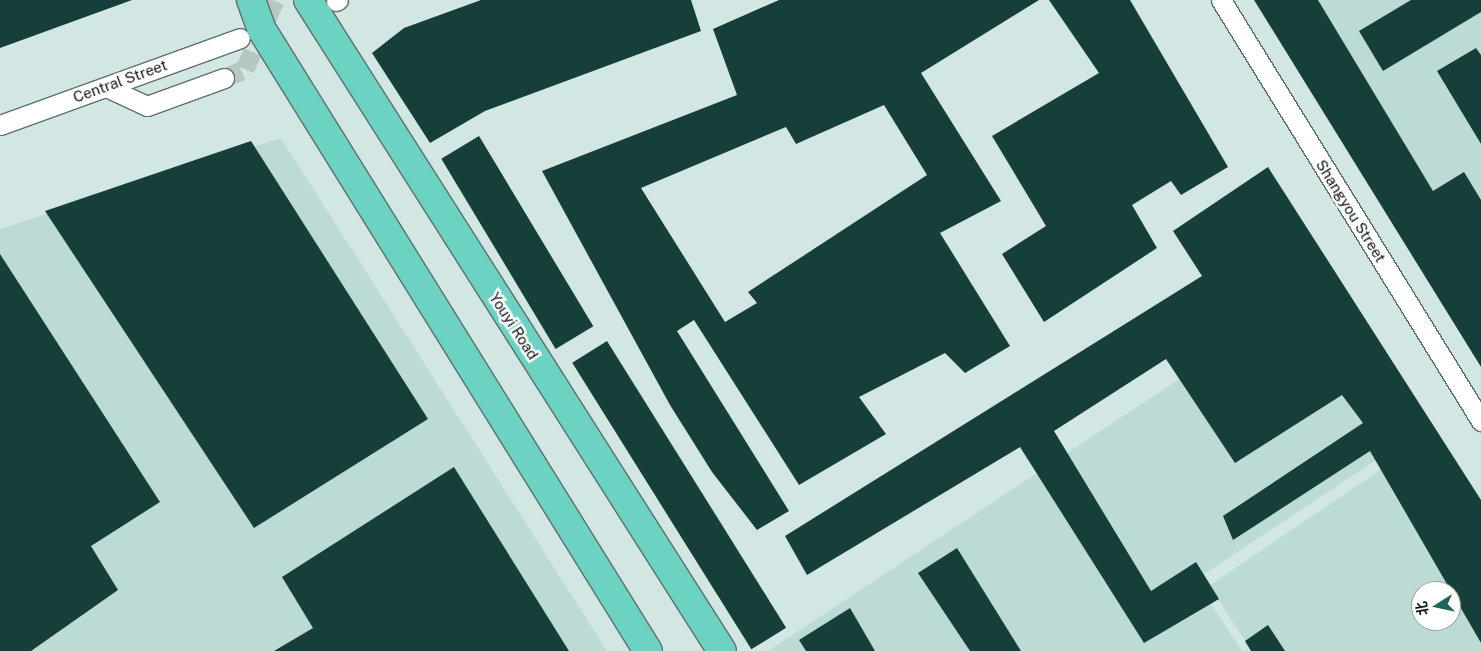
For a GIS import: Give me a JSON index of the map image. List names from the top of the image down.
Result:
{
  "streets": {
    "highway": ["Youyi Road"],
    "street": ["Central Street", "Shangyou Street"]
  },
  "north": "left"
}
